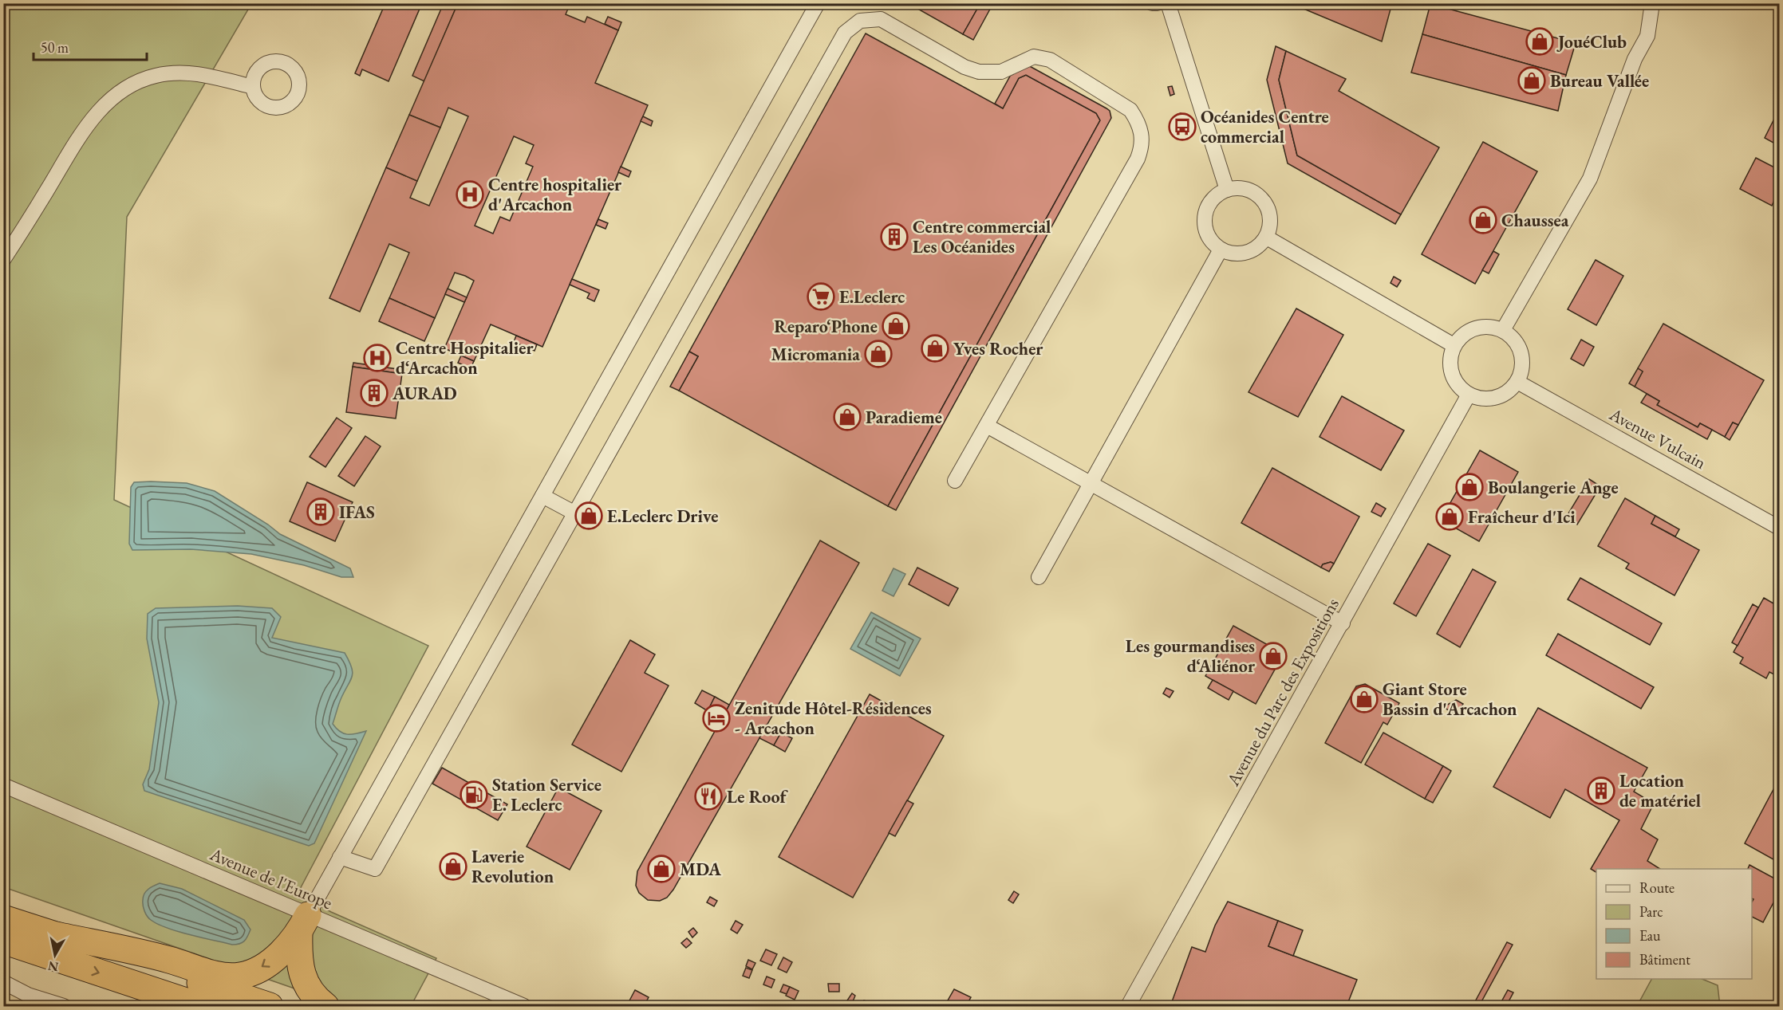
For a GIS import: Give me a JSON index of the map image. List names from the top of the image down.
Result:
{
  "streets": {
    "street": ["Avenue Vulcain", "Avenue du Parc des Expositions", "Avenue de l'Europe"]
  },
  "crossings": [
    ["Avenue Vulcain", "Avenue du Parc des Expositions"]
  ],
  "places": {
    "shop": [
      "JouéClub",
      "Bureau Vallée",
      "Chaussea",
      "Reparo‘Phone",
      "Yves Rocher",
      "Micromania",
      "Paradieme",
      "Boulangerie Ange",
      "E.Leclerc Drive",
      "Fraîcheur d'Ici",
      "Les gourmandises d‘Aliénor",
      "Giant Store Bassin d'Arcachon",
      "Laverie Revolution",
      "MDA"
    ],
    "bus stop": ["Océanides Centre commercial"],
    "hospital": ["Centre hospitalier d'Arcachon", "Centre Hospitalier d‘Arcachon"],
    "building": [
      "Centre commercial Les Océanides",
      "AURAD",
      "IFAS",
      "Location de matériel"
    ],
    "supermarket": ["E.Leclerc"],
    "hotel": ["Zenitude Hôtel-Résidences - Arcachon"],
    "fuel station": ["Station Service E. Leclerc"],
    "restaurant": ["Le Roof"]
  },
  "legend": [
    "Route",
    "Parc",
    "Eau",
    "Bâtiment"
  ],
  "scale_bar": "50 m",
  "north": "bottom"
}
